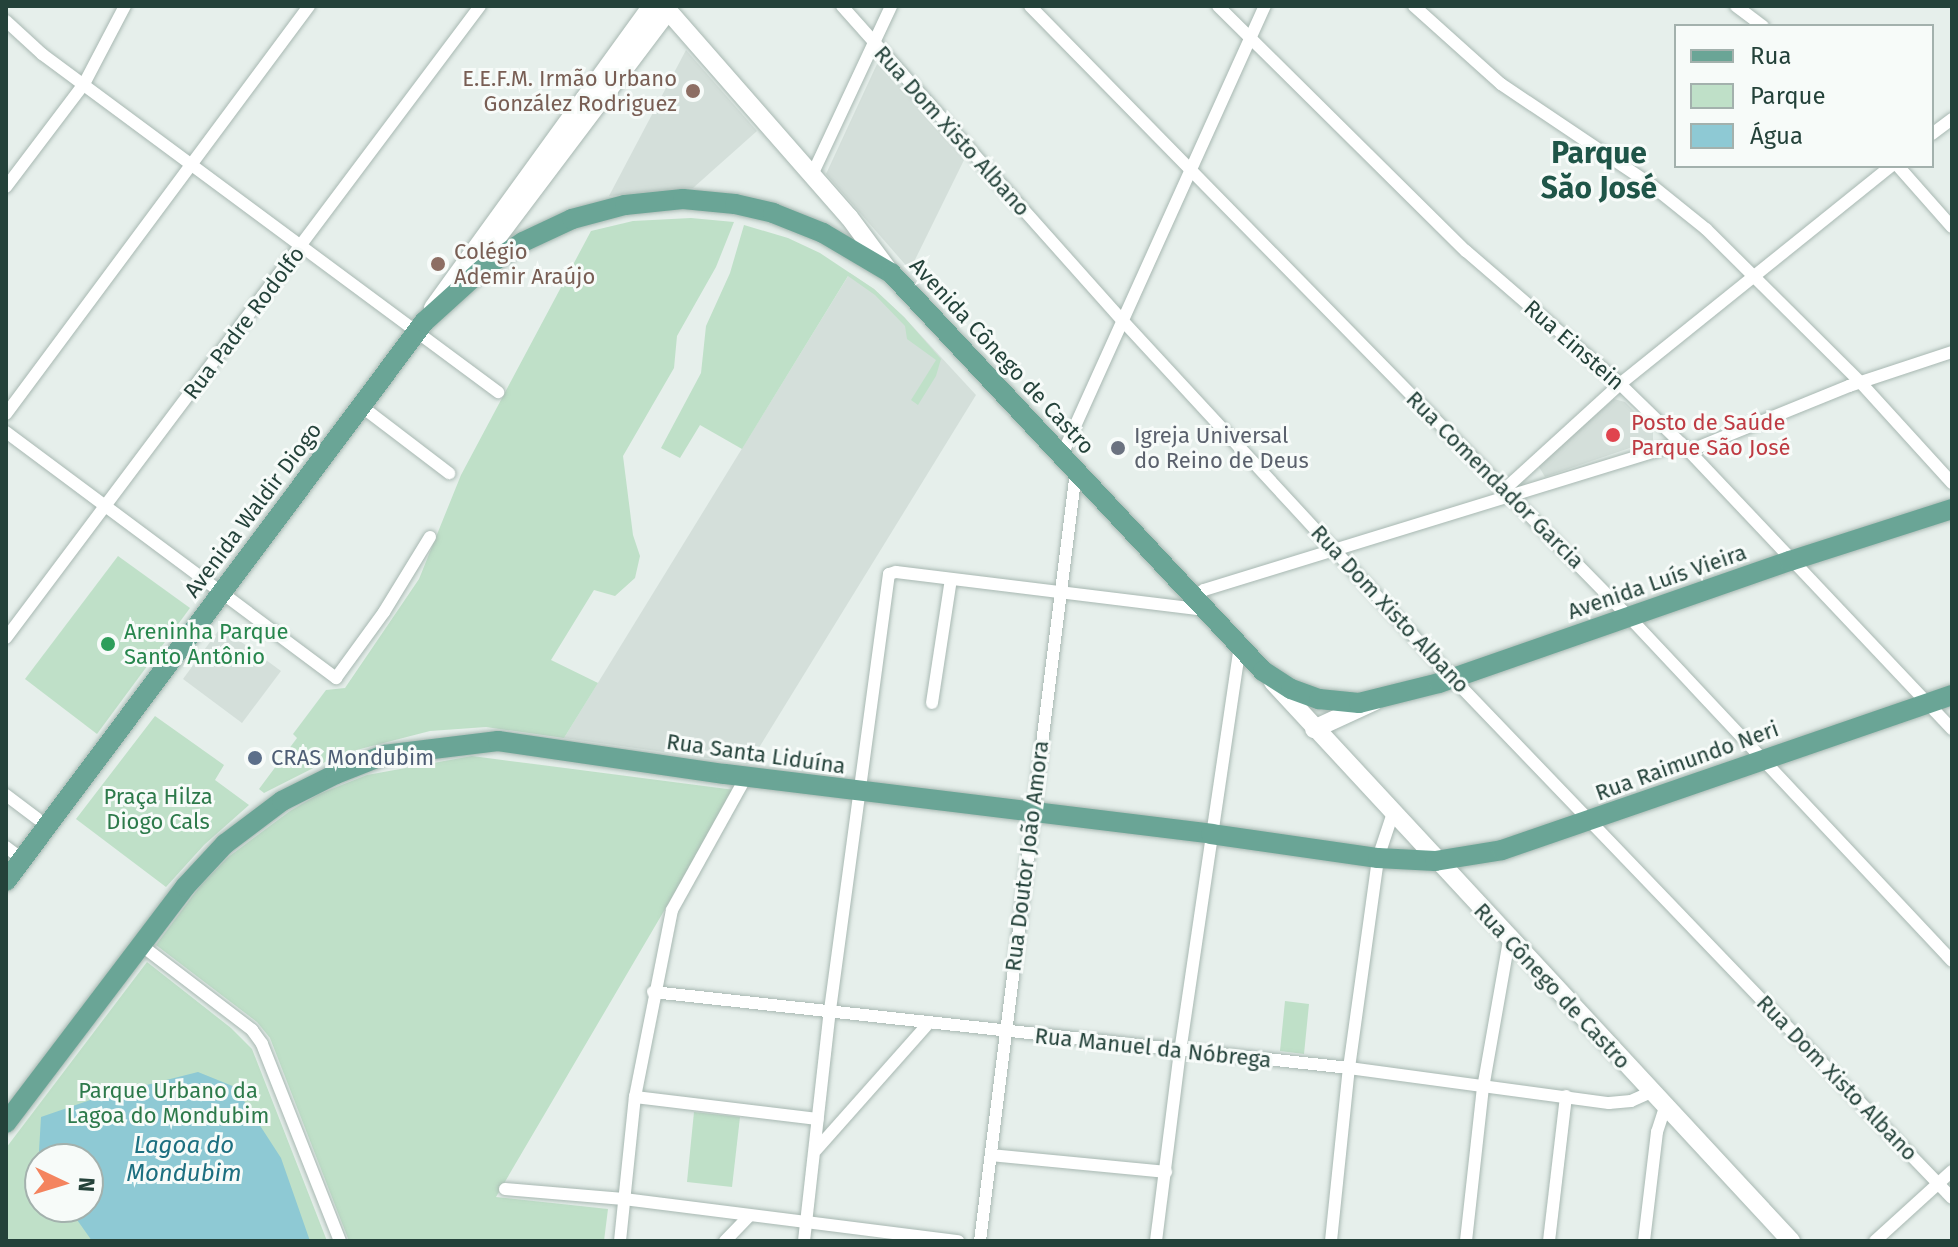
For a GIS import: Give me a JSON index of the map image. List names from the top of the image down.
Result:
{
  "streets": {
    "main road": [
      "Avenida Cônego de Castro",
      "Avenida Waldir Diogo",
      "Avenida Luís Vieira",
      "Rua Santa Liduína",
      "Rua Raimundo Neri",
      "Rua Cônego de Castro"
    ],
    "street": [
      "Rua Dom Xisto Albano",
      "Rua Padre Rodolfo",
      "Rua Einstein",
      "Rua Comendador Garcia",
      "Rua Doutor João Amora",
      "Rua Manuel da Nóbrega"
    ]
  },
  "crossings": [
    ["Rua Dom Xisto Albano", "Avenida Luís Vieira"],
    ["Rua Dom Xisto Albano", "Rua Raimundo Neri"],
    ["Rua Dom Xisto Albano", "Rua Doutor João Amora"],
    ["Rua Einstein", "Avenida Luís Vieira"],
    ["Rua Einstein", "Rua Raimundo Neri"],
    ["Rua Einstein", "Rua Doutor João Amora"],
    ["Avenida Cônego de Castro", "Avenida Waldir Diogo"],
    ["Avenida Cônego de Castro", "Avenida Luís Vieira"],
    ["Avenida Cônego de Castro", "Rua Doutor João Amora"],
    ["Avenida Cônego de Castro", "Rua Cônego de Castro"],
    ["Rua Comendador Garcia", "Avenida Luís Vieira"],
    ["Rua Comendador Garcia", "Rua Raimundo Neri"],
    ["Rua Comendador Garcia", "Rua Doutor João Amora"],
    ["Avenida Luís Vieira", "Rua Cônego de Castro"],
    ["Rua Santa Liduína", "Rua Raimundo Neri"],
    ["Rua Santa Liduína", "Rua Doutor João Amora"],
    ["Rua Santa Liduína", "Rua Cônego de Castro"],
    ["Rua Raimundo Neri", "Rua Cônego de Castro"],
    ["Rua Doutor João Amora", "Rua Manuel da Nóbrega"],
    ["Rua Cônego de Castro", "Rua Manuel da Nóbrega"]
  ],
  "districts": ["Parque Săo José"],
  "water": ["Lagoa do Mondubim"],
  "parks": ["Praça Hilza Diogo Cals", "Parque Urbano da Lagoa do Mondubim"],
  "places": [
    "E.E.F.M. Irmão Urbano González Rodriguez",
    "Colégio Ademir Araújo",
    "Posto de Saúde Parque São José",
    "Igreja Universal do Reino de Deus",
    "Areninha Parque Santo Antônio",
    "CRAS Mondubim"
  ],
  "legend": ["Rua", "Parque", "Água"],
  "north": "right"
}
